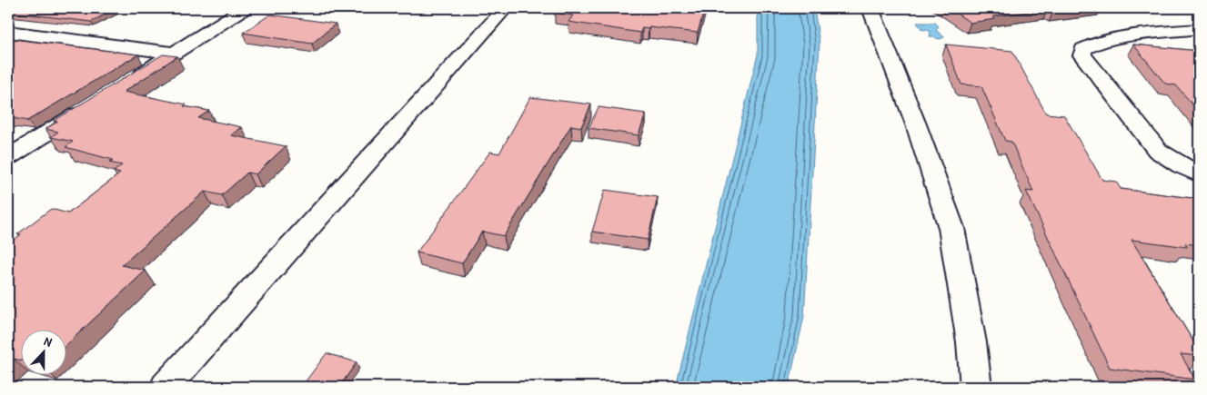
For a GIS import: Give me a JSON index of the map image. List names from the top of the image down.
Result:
{
  "north": "top"
}
